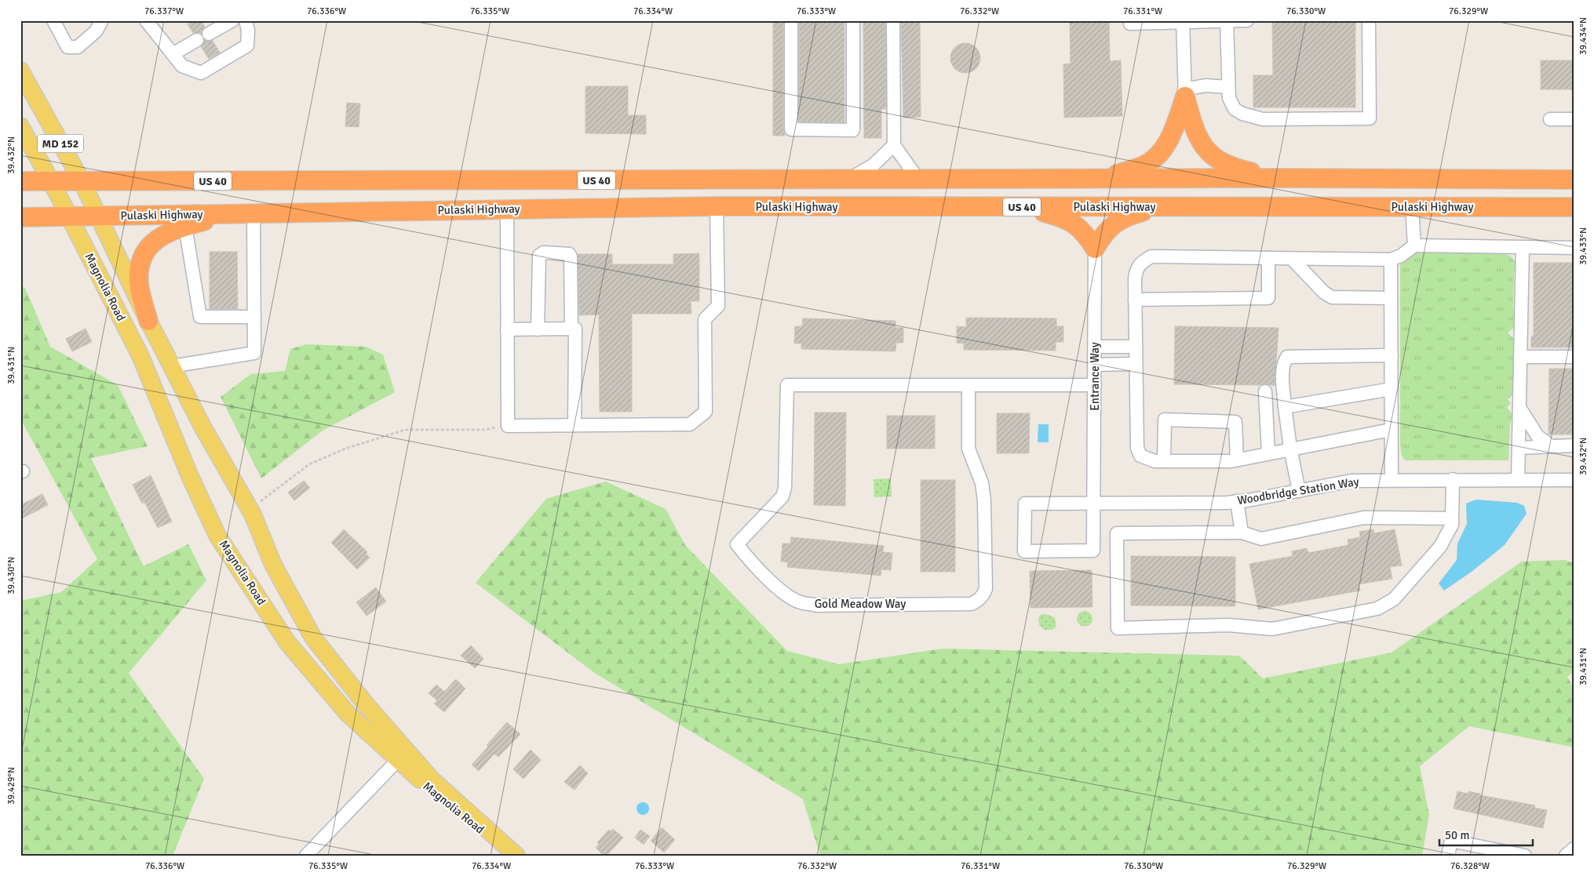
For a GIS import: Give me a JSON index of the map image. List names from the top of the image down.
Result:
{
  "streets": {
    "highway": ["US 40", "Pulaski Highway"],
    "main road": ["MD 152", "Magnolia Road"],
    "street": ["Entrance Way", "Woodbridge Station Way", "Gold Meadow Way"]
  },
  "crossings": [
    ["MD 152", "US 40"],
    ["MD 152", "Pulaski Highway"],
    ["MD 152", "Magnolia Road"],
    ["Pulaski Highway", "Magnolia Road"],
    ["Entrance Way", "Woodbridge Station Way"],
    ["Entrance Way", "Gold Meadow Way"]
  ],
  "scale_bar": "50 m",
  "coordinates": [
    "76.337°W",
    "76.336°W",
    "76.335°W",
    "76.334°W",
    "76.333°W",
    "76.332°W",
    "76.331°W",
    "76.330°W",
    "76.329°W",
    "39.434°N",
    "39.432°N",
    "39.433°N",
    "39.431°N",
    "39.430°N",
    "39.429°N",
    "76.328°W"
  ]
}
